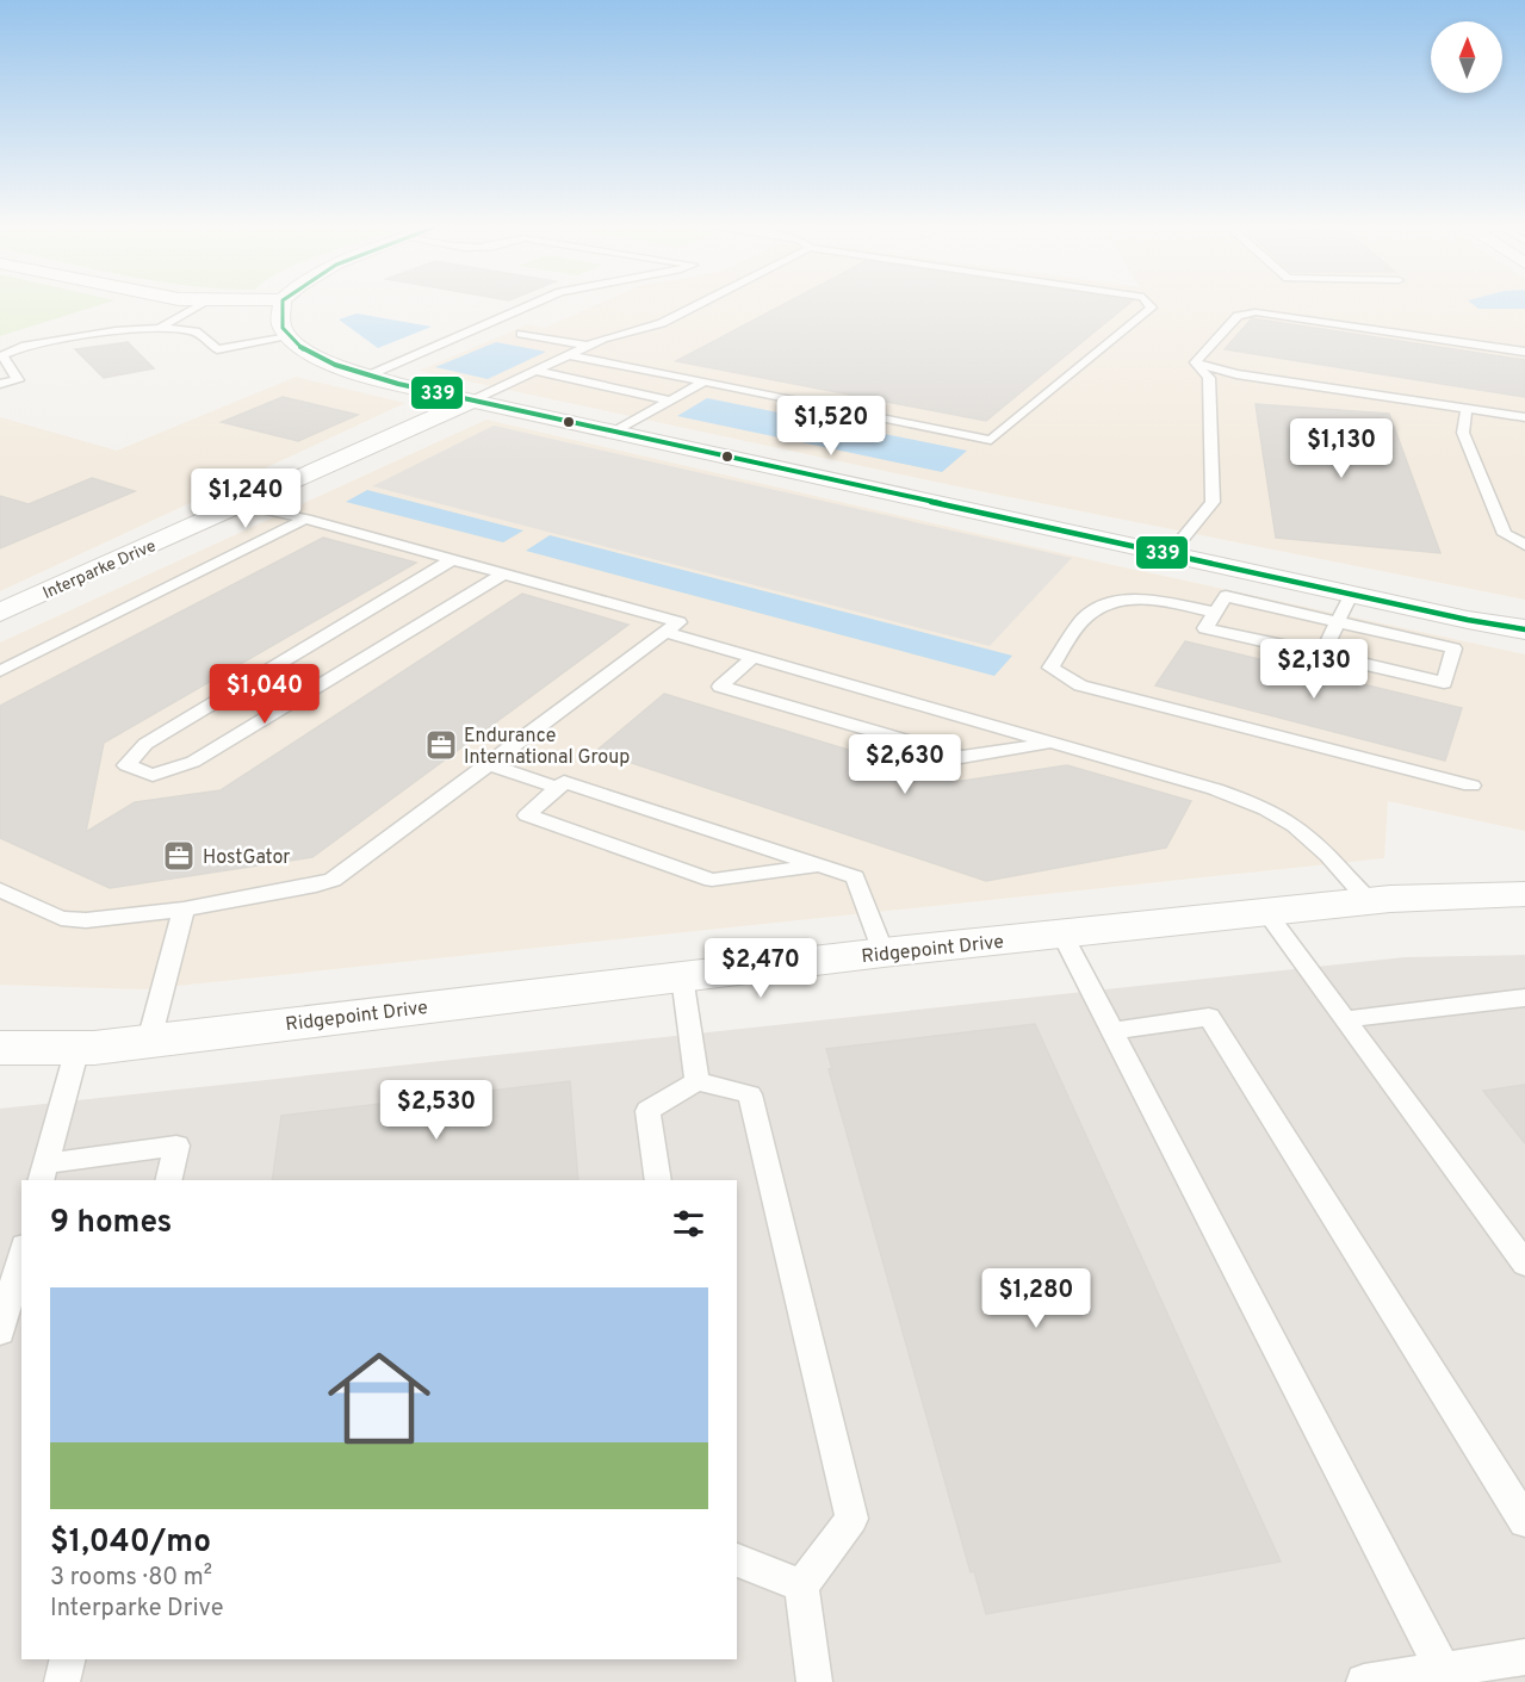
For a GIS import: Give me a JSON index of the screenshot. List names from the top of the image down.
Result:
{
  "streets": {
    "street": ["Interparke Drive", "Ridgepoint Drive"]
  },
  "places": {
    "office": ["Endurance International Group", "HostGator"]
  },
  "lines": ["transit line 339"],
  "north": "top",
  "page": {
    "price": [
      "$1,520",
      "$1,130",
      "$1,240",
      "$2,130",
      "$1,040",
      "$2,630",
      "$2,470",
      "$2,530",
      "$1,280"
    ],
    "heading": "9 homes",
    "list": [
      {
        "name": "$1,040/mo",
        "note": "3 rooms · 80 m² · Interparke Drive"
      }
    ]
  }
}
